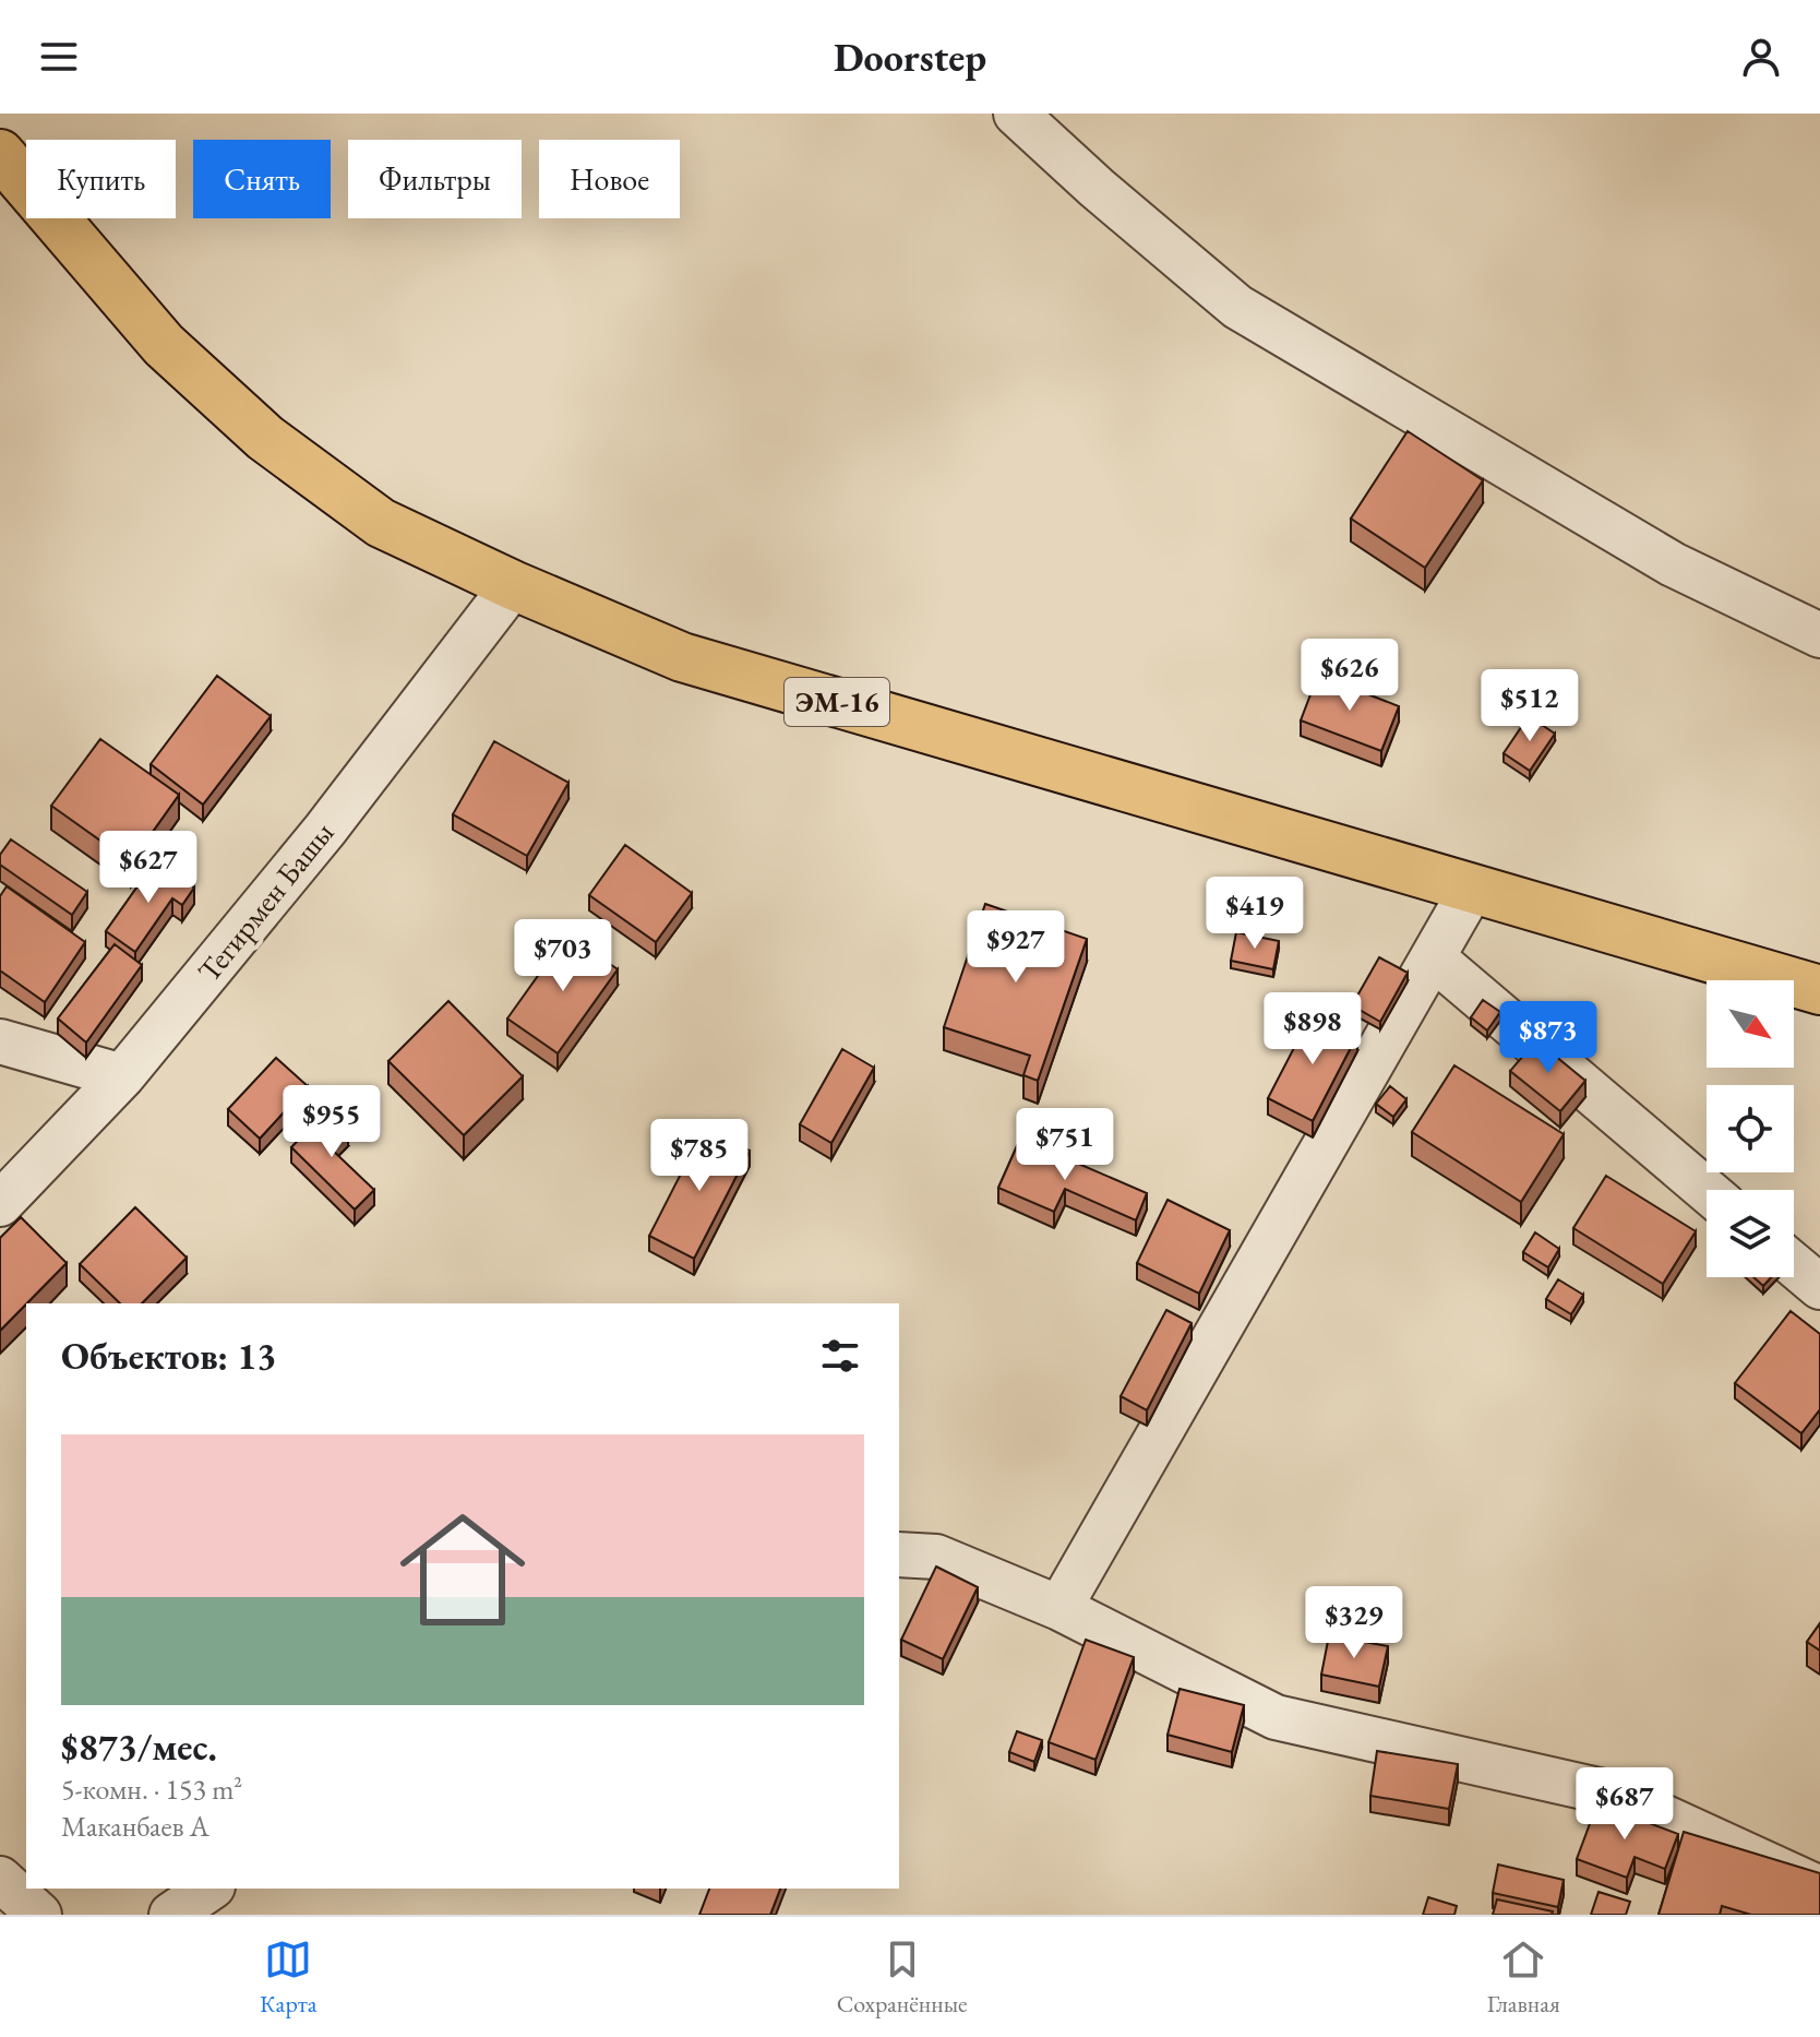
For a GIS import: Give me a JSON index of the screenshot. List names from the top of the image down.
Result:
{
  "streets": {
    "highway": ["ЭМ-16"],
    "street": ["Тегирмен Башы"]
  },
  "crossings": [
    ["ЭМ-16", "Тегирмен Башы"]
  ],
  "north": "bottom right",
  "page": {
    "header": "Doorstep",
    "chip": [
      "Купить",
      "Снять",
      "Фильтры",
      "Новое"
    ],
    "price": [
      "$626",
      "$512",
      "$627",
      "$419",
      "$927",
      "$703",
      "$898",
      "$873",
      "$955",
      "$751",
      "$785",
      "$329",
      "$687"
    ],
    "heading": "Объектов: 13",
    "list": [
      {
        "name": "$873/мес.",
        "note": "5-комн. · 153 m² · Маканбаев А"
      }
    ],
    "tabs": ["Карта", "Сохранённые", "Главная"]
  }
}
